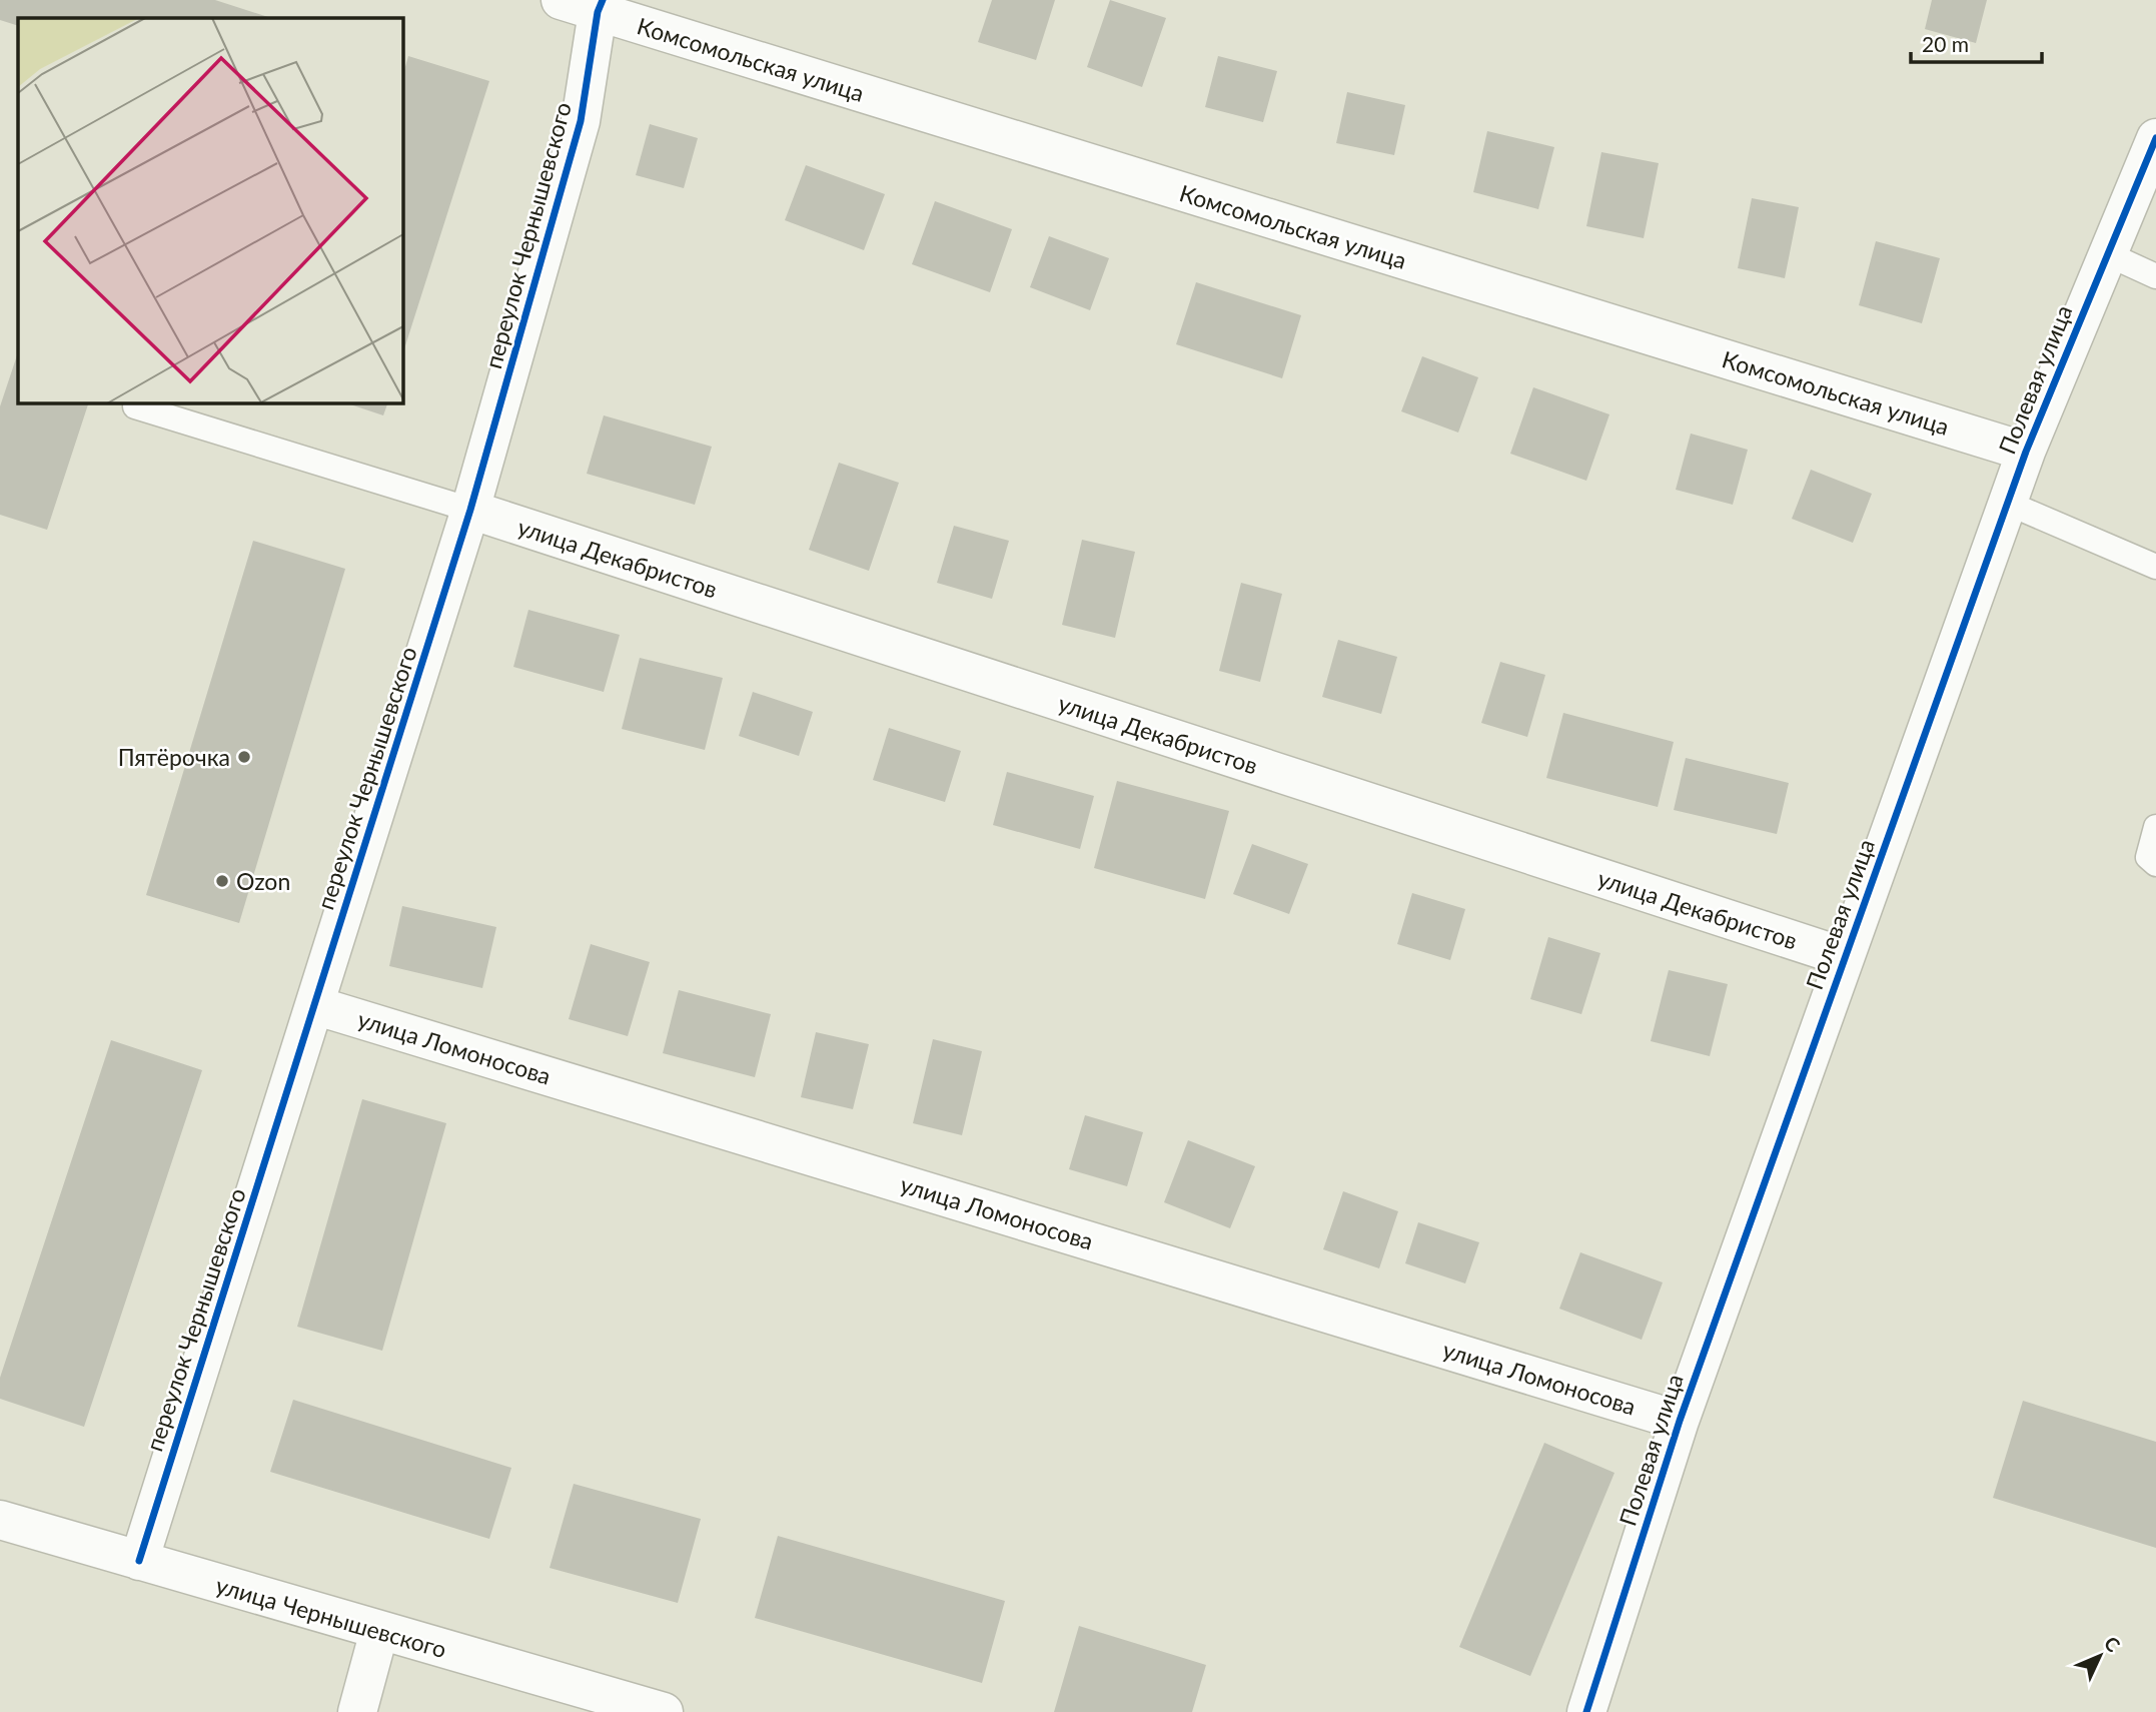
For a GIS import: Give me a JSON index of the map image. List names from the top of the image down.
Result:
{
  "streets": {
    "street": [
      "Комсомольская улица",
      "переулок Чернышевского",
      "Полевая улица",
      "улица Декабристов",
      "улица Ломоносова",
      "улица Чернышевского"
    ]
  },
  "crossings": [
    ["Комсомольская улица", "переулок Чернышевского"],
    ["Комсомольская улица", "Полевая улица"],
    ["переулок Чернышевского", "улица Декабристов"],
    ["переулок Чернышевского", "улица Ломоносова"],
    ["переулок Чернышевского", "улица Чернышевского"],
    ["Полевая улица", "улица Декабристов"],
    ["Полевая улица", "улица Ломоносова"]
  ],
  "places": ["Пятёрочка", "Ozon"],
  "scale_bar": "20 m",
  "north": "top right"
}
